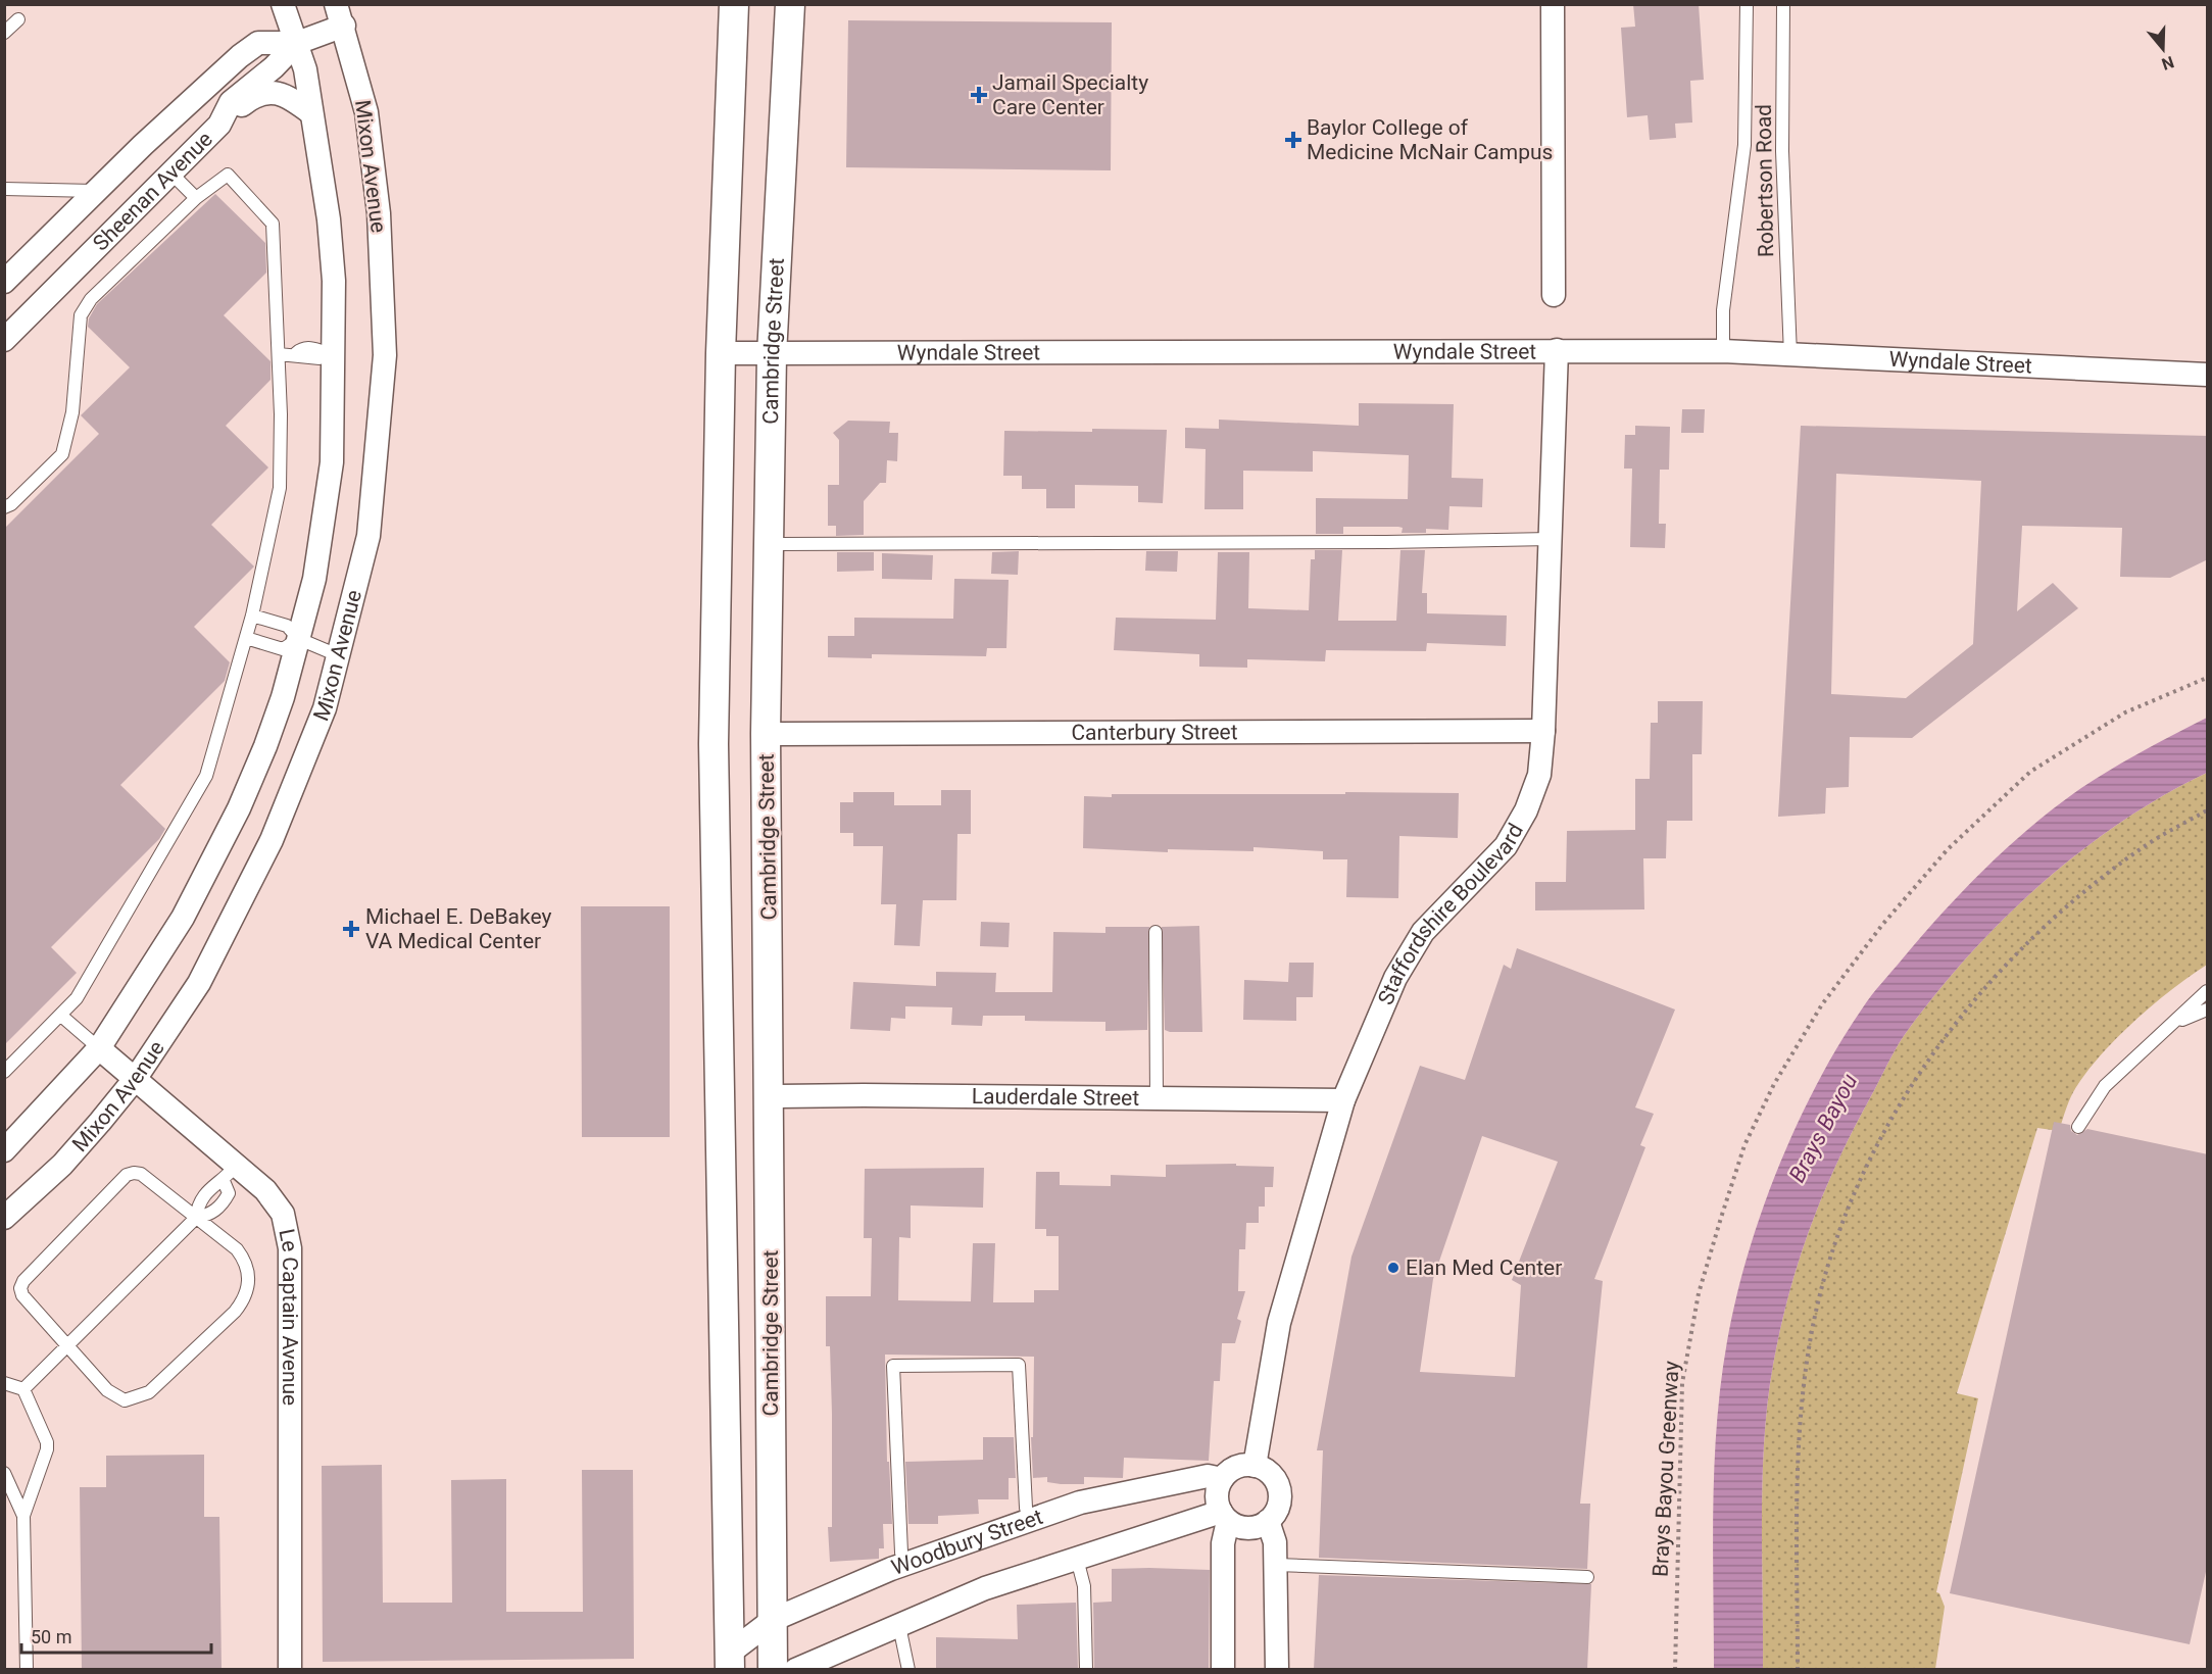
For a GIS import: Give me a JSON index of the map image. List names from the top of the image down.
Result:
{
  "streets": {
    "street": [
      "Mixon Avenue",
      "Sheenan Avenue",
      "Cambridge Street",
      "Wyndale Street",
      "Canterbury Street",
      "Staffordshire Boulevard",
      "Lauderdale Street",
      "Le Captain Avenue",
      "Woodbury Street"
    ],
    "lane": ["Robertson Road"],
    "path": ["Brays Bayou Greenway"]
  },
  "crossings": [
    ["Mixon Avenue", "Sheenan Avenue"],
    ["Mixon Avenue", "Le Captain Avenue"],
    ["Robertson Road", "Wyndale Street"],
    ["Cambridge Street", "Wyndale Street"],
    ["Cambridge Street", "Canterbury Street"],
    ["Cambridge Street", "Lauderdale Street"],
    ["Cambridge Street", "Woodbury Street"],
    ["Wyndale Street", "Staffordshire Boulevard"],
    ["Canterbury Street", "Staffordshire Boulevard"],
    ["Staffordshire Boulevard", "Lauderdale Street"],
    ["Staffordshire Boulevard", "Woodbury Street"]
  ],
  "water": ["Brays Bayou"],
  "places": {
    "health": ["Jamail Specialty Care Center", "Baylor College of Medicine McNair Campus", "Michael E. DeBakey VA Medical Center"],
    "other": ["Elan Med Center"]
  },
  "scale_bar": "50 m",
  "north": "bottom"
}
